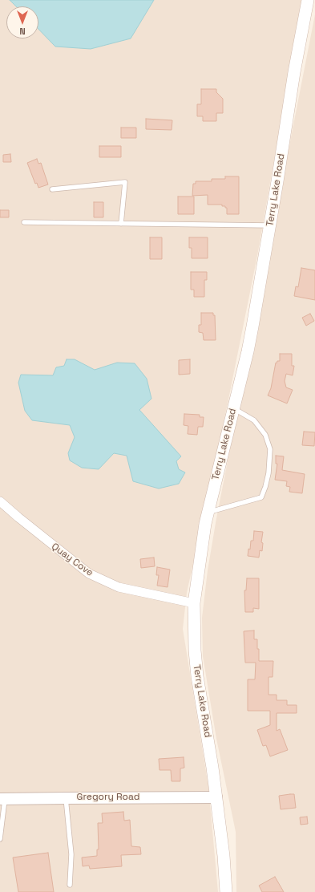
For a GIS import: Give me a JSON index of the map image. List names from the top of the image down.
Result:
{
  "streets": {
    "main road": ["Terry Lake Road"],
    "street": ["Quay Cove", "Gregory Road"]
  },
  "crossings": [
    ["Terry Lake Road", "Quay Cove"],
    ["Terry Lake Road", "Gregory Road"]
  ],
  "north": "bottom"
}
